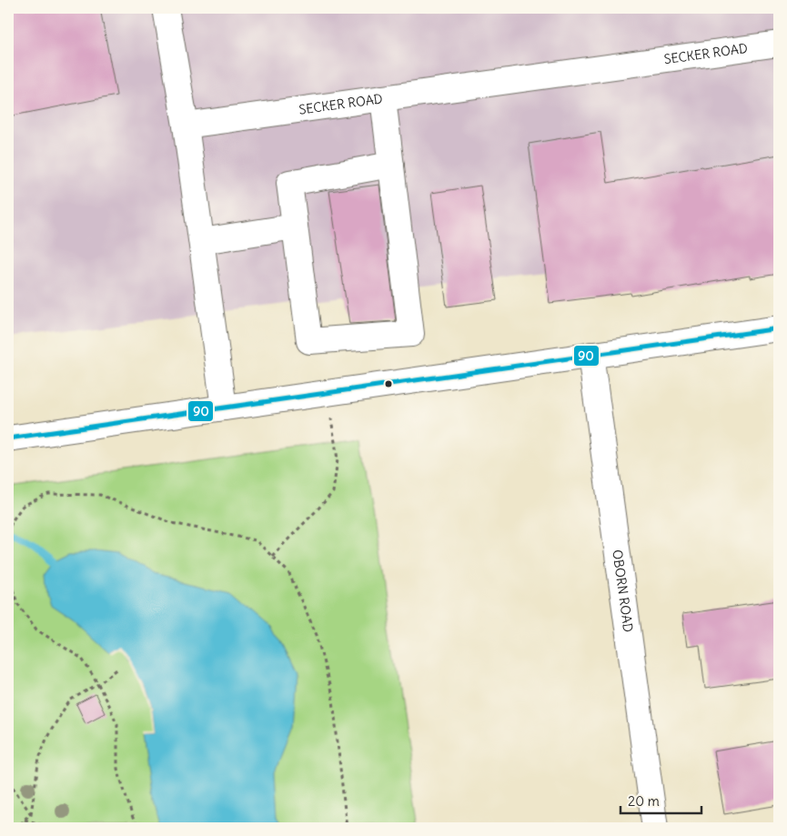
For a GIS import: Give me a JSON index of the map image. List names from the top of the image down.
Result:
{
  "streets": {
    "street": ["SECKER ROAD", "OBORN ROAD"]
  },
  "lines": ["transit line 90"],
  "scale_bar": "20 m"
}
